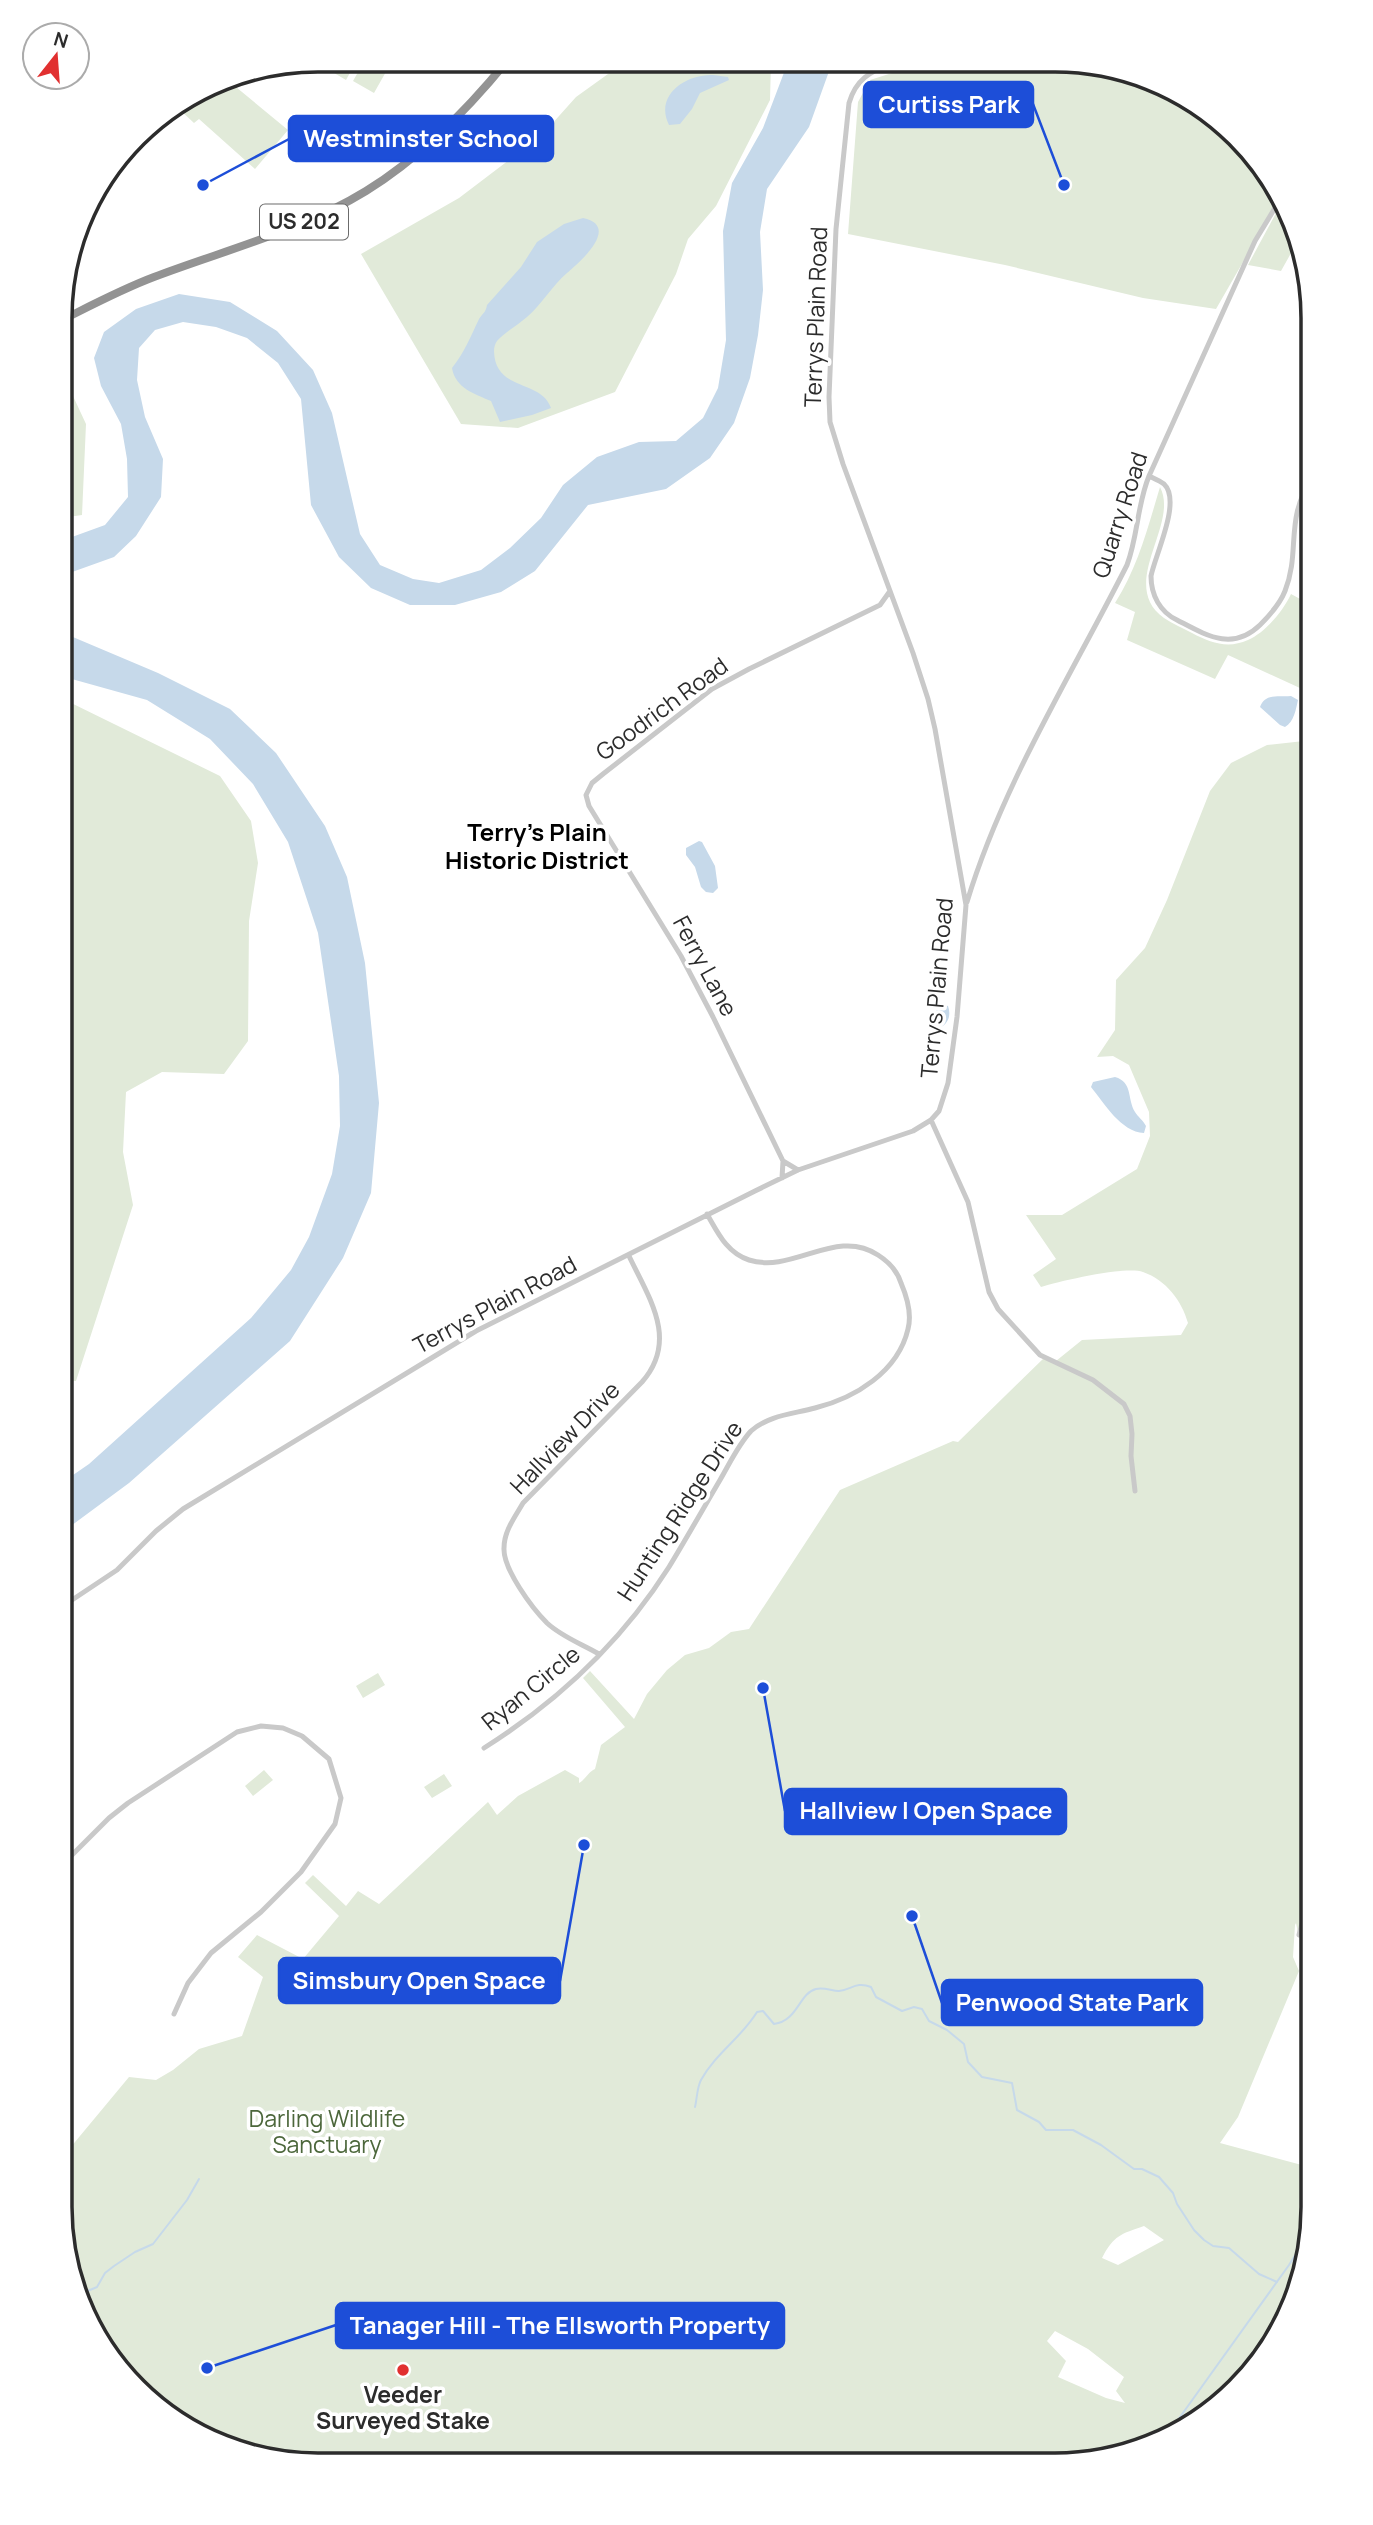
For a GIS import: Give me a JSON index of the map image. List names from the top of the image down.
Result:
{
  "streets": {
    "highway": ["US 202"],
    "street": [
      "Terrys Plain Road",
      "Quarry Road",
      "Goodrich Road",
      "Ferry Lane",
      "Hallview Drive",
      "Hunting Ridge Drive",
      "Ryan Circle"
    ]
  },
  "crossings": [
    ["Terrys Plain Road", "Quarry Road"],
    ["Terrys Plain Road", "Goodrich Road"],
    ["Terrys Plain Road", "Ferry Lane"],
    ["Terrys Plain Road", "Hallview Drive"],
    ["Terrys Plain Road", "Hunting Ridge Drive"],
    ["Goodrich Road", "Ferry Lane"],
    ["Hallview Drive", "Hunting Ridge Drive"],
    ["Hallview Drive", "Ryan Circle"],
    ["Hunting Ridge Drive", "Ryan Circle"]
  ],
  "districts": ["Terry's Plain Historic District"],
  "parks": ["Darling Wildlife Sanctuary"],
  "places": [
    "Westminster School",
    "Curtiss Park",
    "Hallview I Open Space",
    "Simsbury Open Space",
    "Penwood State Park",
    "Tanager Hill - The Ellsworth Property",
    "Veeder Surveyed Stake"
  ],
  "north": "top"
}
